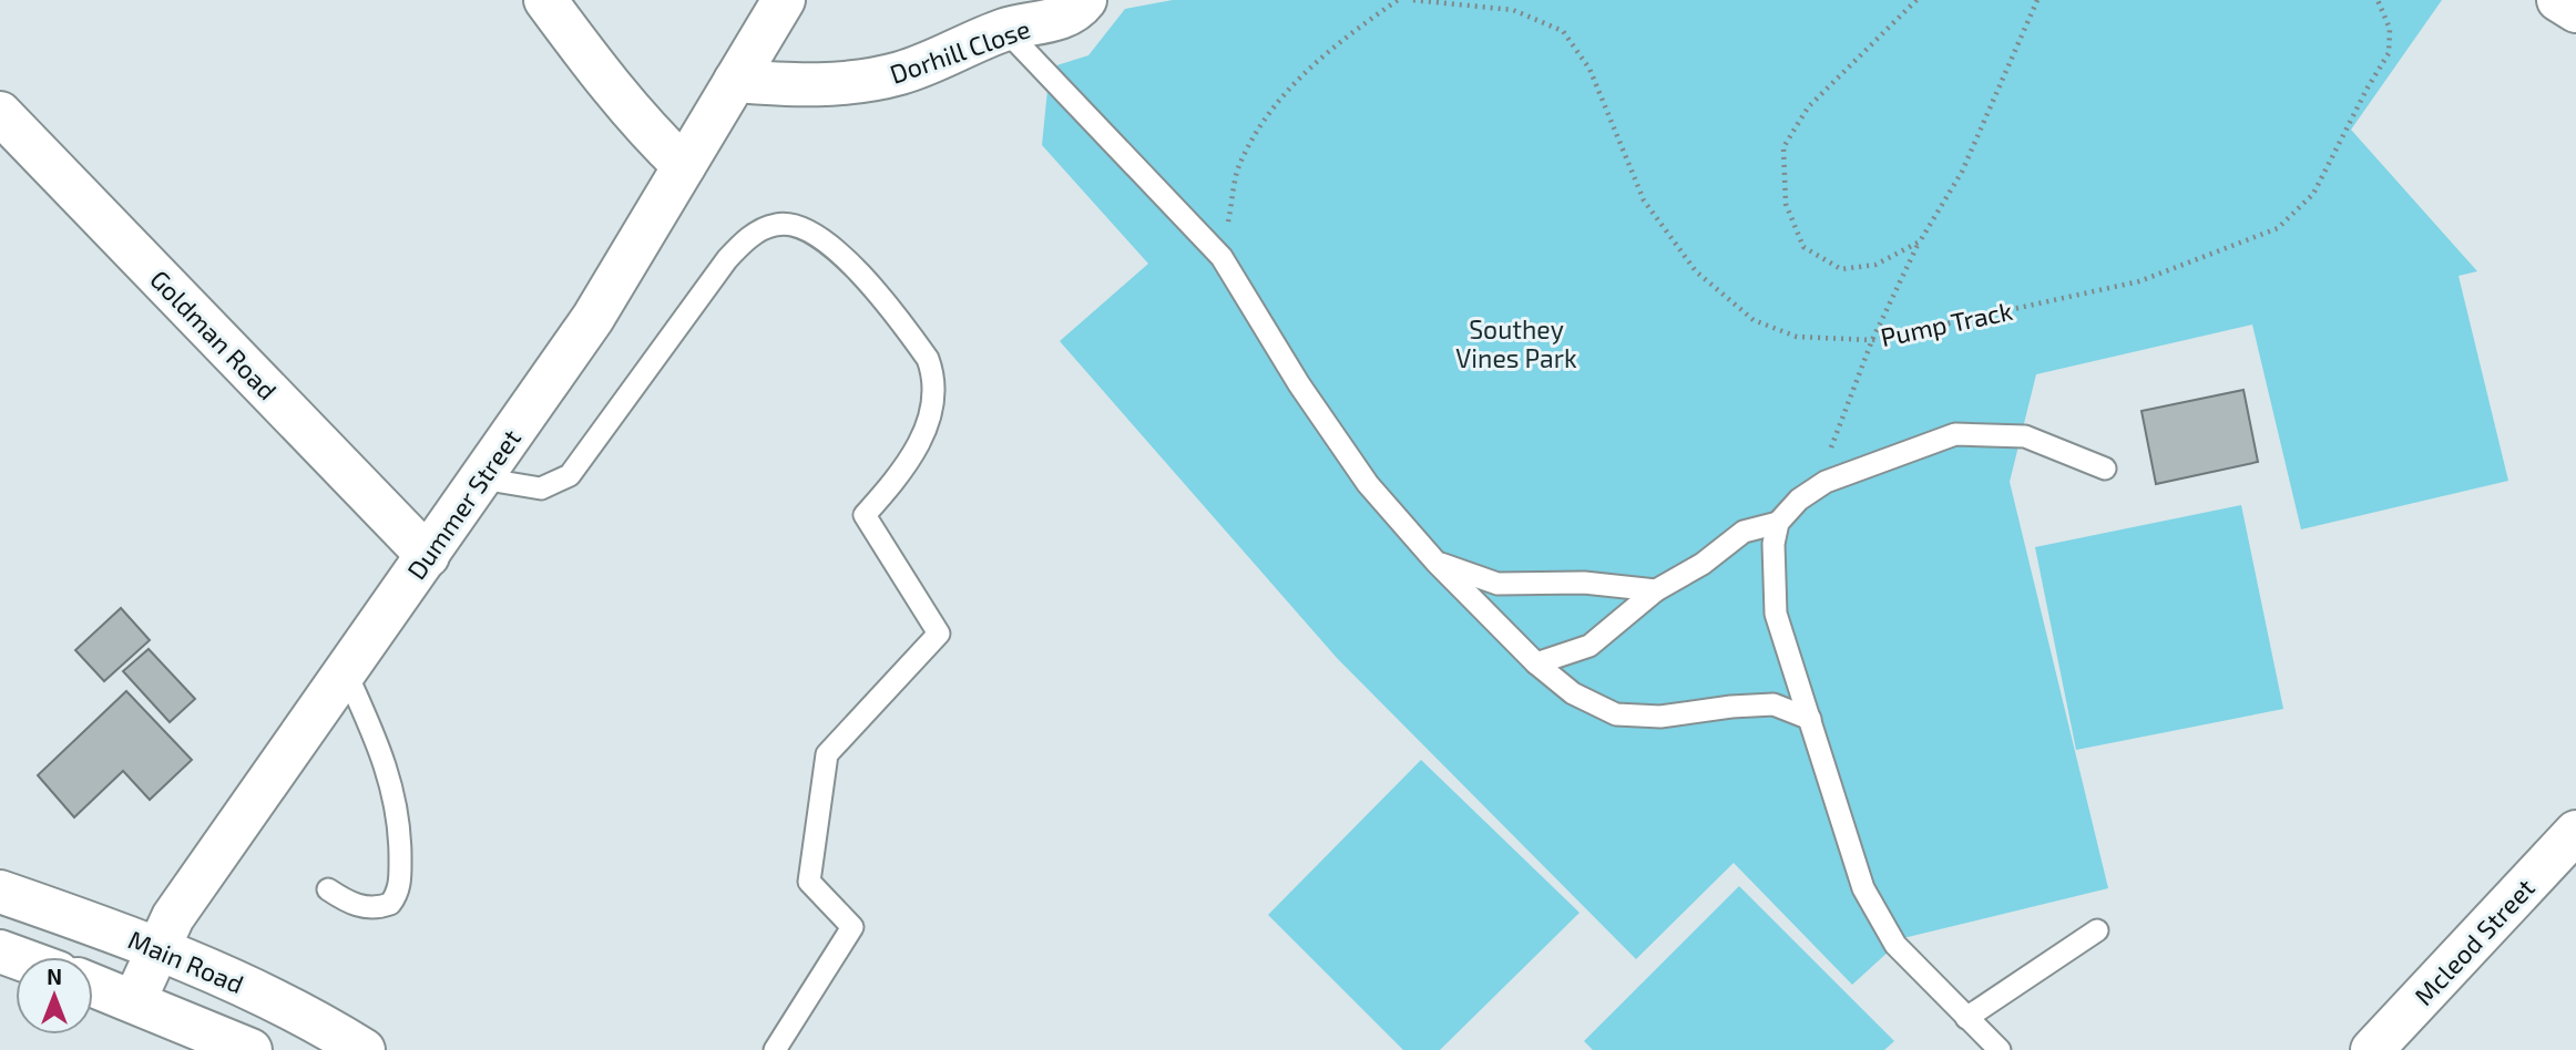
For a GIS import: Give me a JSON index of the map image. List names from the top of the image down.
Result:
{
  "streets": {
    "street": [
      "Dorhill Close",
      "Goldman Road",
      "Dummer Street",
      "Mcleod Street",
      "Main Road"
    ],
    "path": ["Pump Track"]
  },
  "crossings": [
    ["Dorhill Close", "Dummer Street"],
    ["Goldman Road", "Dummer Street"],
    ["Dummer Street", "Main Road"]
  ],
  "parks": ["Southey Vines Park"],
  "north": "top"
}
